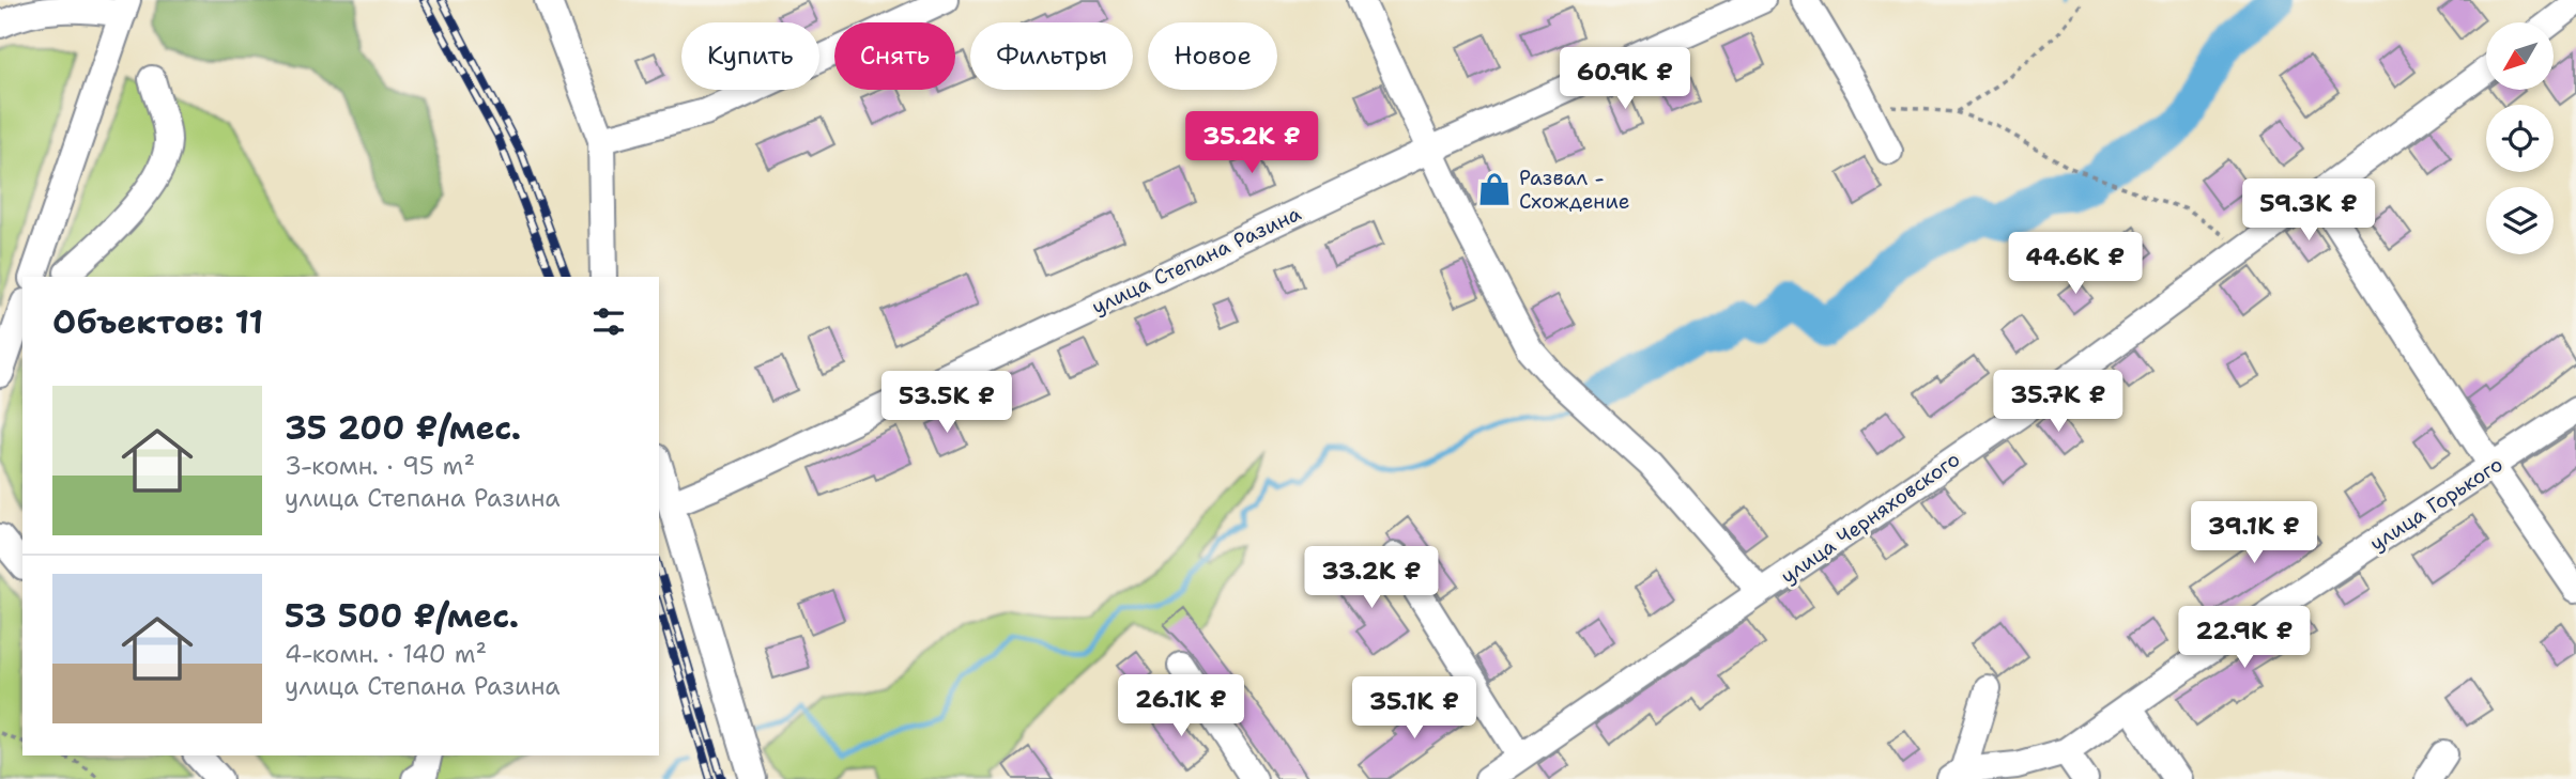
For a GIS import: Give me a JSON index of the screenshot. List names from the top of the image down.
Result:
{
  "streets": {
    "street": ["улица Степана Разина", "улица Горького", "улица Черняховского"]
  },
  "places": {
    "shop": ["Развал - Схождение"]
  },
  "north": "bottom left",
  "page": {
    "chip": [
      "Купить",
      "Снять",
      "Фильтры",
      "Новое"
    ],
    "price": [
      "60.9K ₽",
      "35.2K ₽",
      "59.3K ₽",
      "44.6K ₽",
      "35.7K ₽",
      "53.5K ₽",
      "39.1K ₽",
      "33.2K ₽",
      "22.9K ₽",
      "26.1K ₽",
      "35.1K ₽"
    ],
    "heading": "Объектов: 11",
    "list": [
      {
        "name": "35 200 ₽/мес.",
        "note": "3-комн. · 95 m² · улица Степана Разина"
      },
      {
        "name": "53 500 ₽/мес.",
        "note": "4-комн. · 140 m² · улица Степана Разина"
      }
    ]
  }
}
